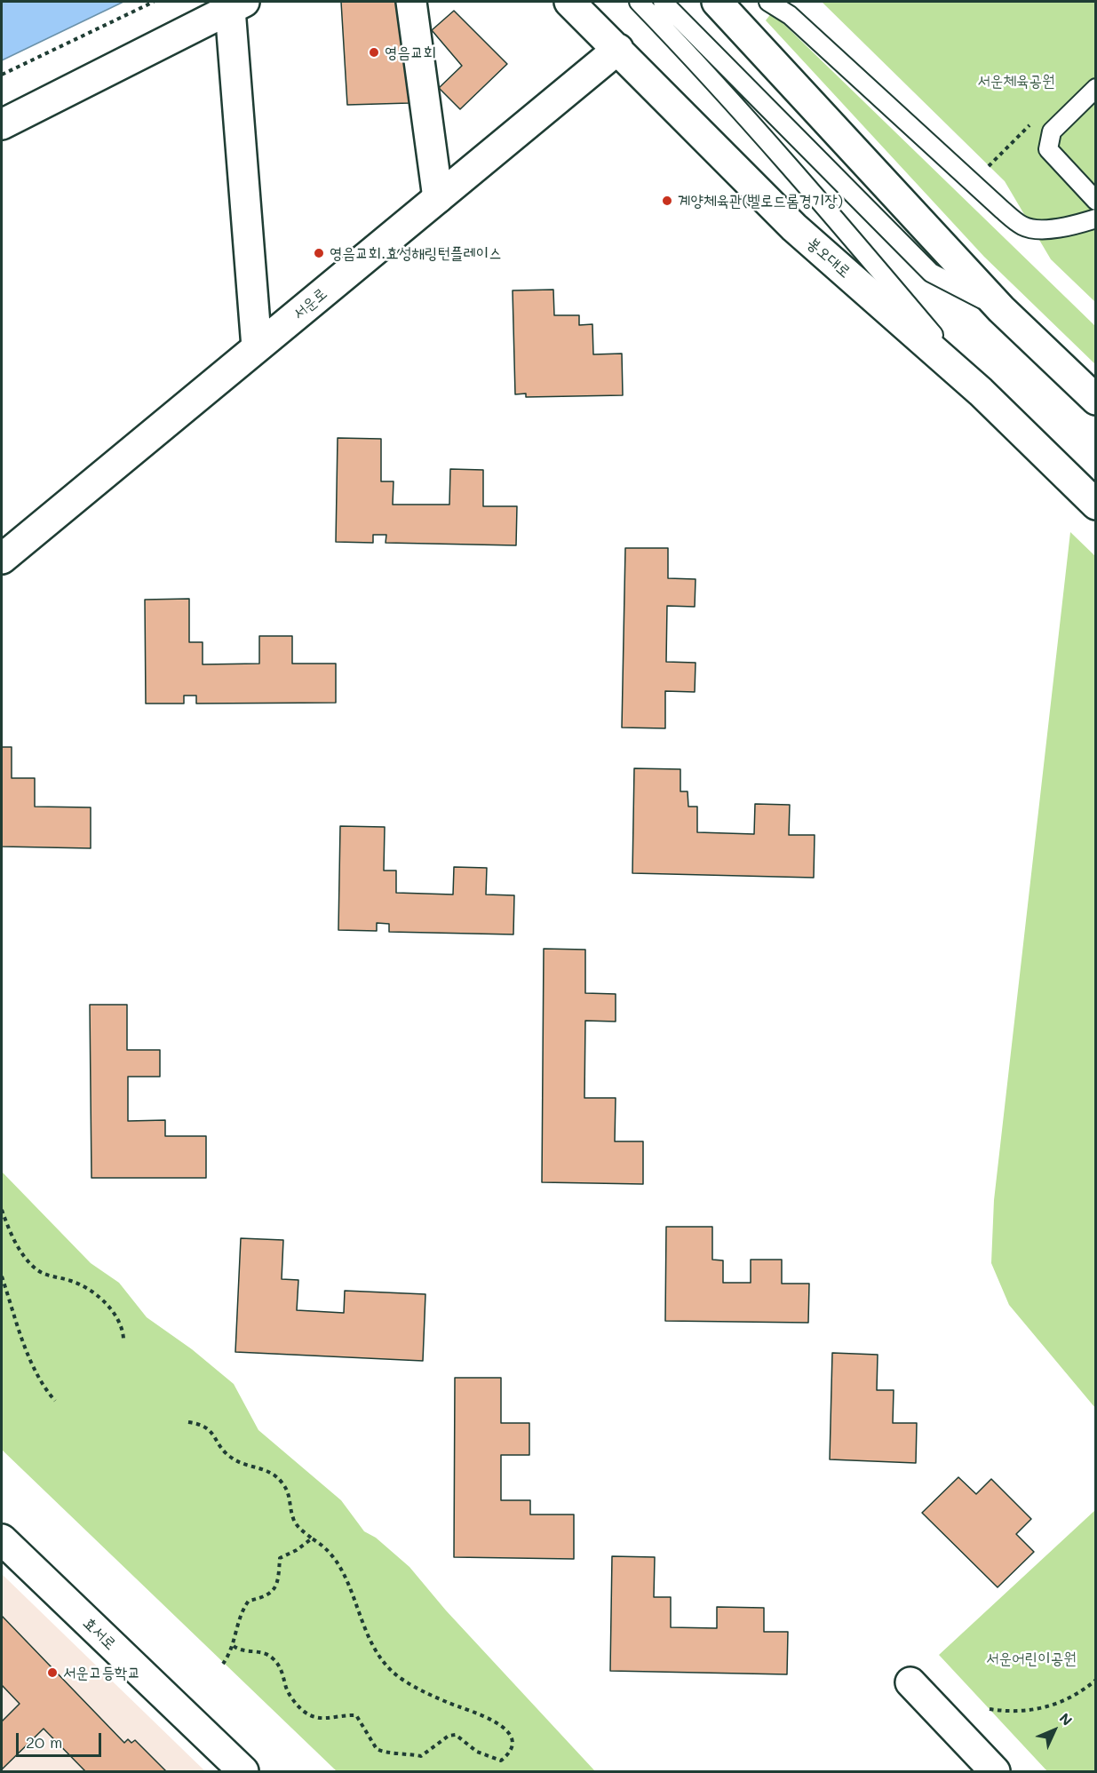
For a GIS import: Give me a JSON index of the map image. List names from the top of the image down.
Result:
{
  "streets": {
    "street": ["봉오대로", "서운로", "효서로"]
  },
  "crossings": [
    ["봉오대로", "서운로"]
  ],
  "parks": ["서운체육공원", "서운어린이공원"],
  "places": [
    "영음교회",
    "계양체육관(벨로드롬경기장)",
    "영음교회.효성해링턴플레이스",
    "서운고등학교"
  ],
  "scale_bar": "20 m",
  "north": "top right"
}
